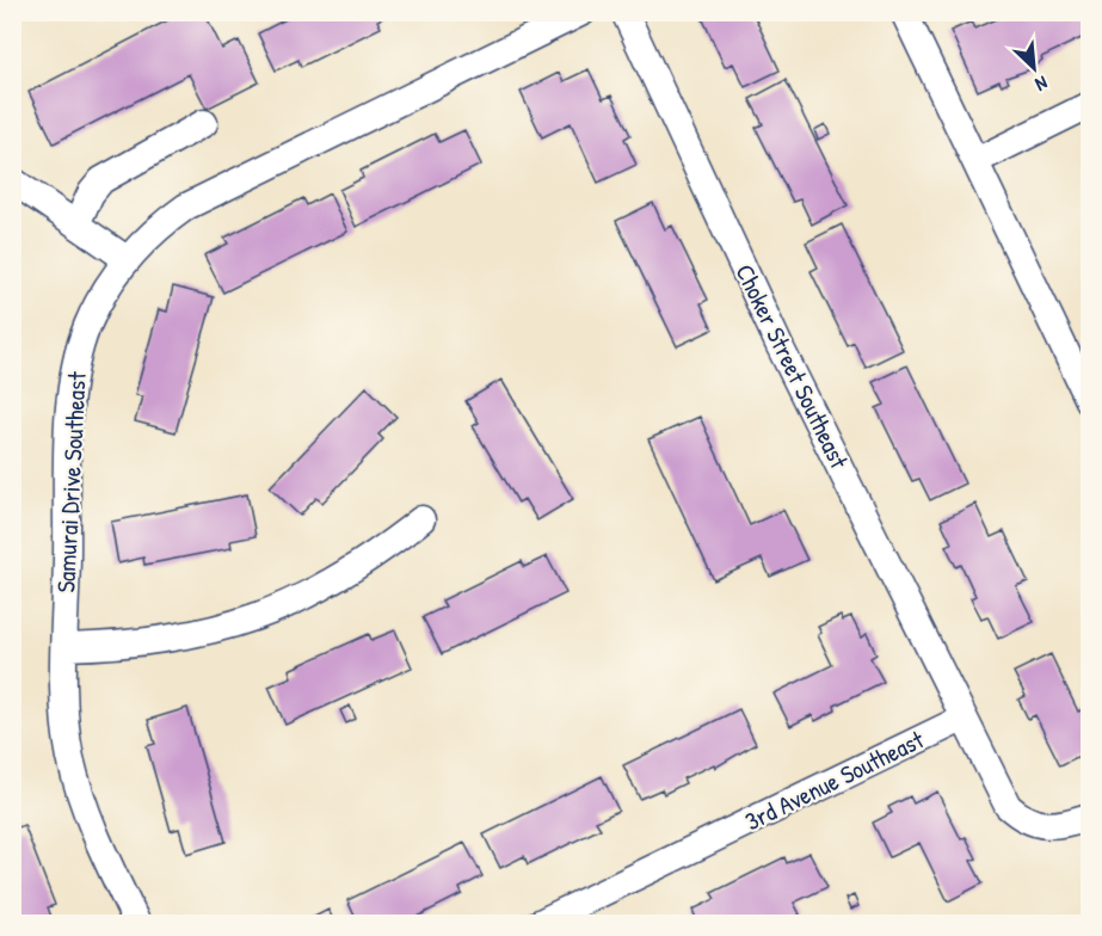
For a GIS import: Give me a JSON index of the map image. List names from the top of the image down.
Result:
{
  "streets": {
    "street": ["Choker Street Southeast", "Samurai Drive Southeast", "3rd Avenue Southeast"]
  },
  "crossings": [
    ["Choker Street Southeast", "3rd Avenue Southeast"]
  ],
  "north": "bottom right"
}
